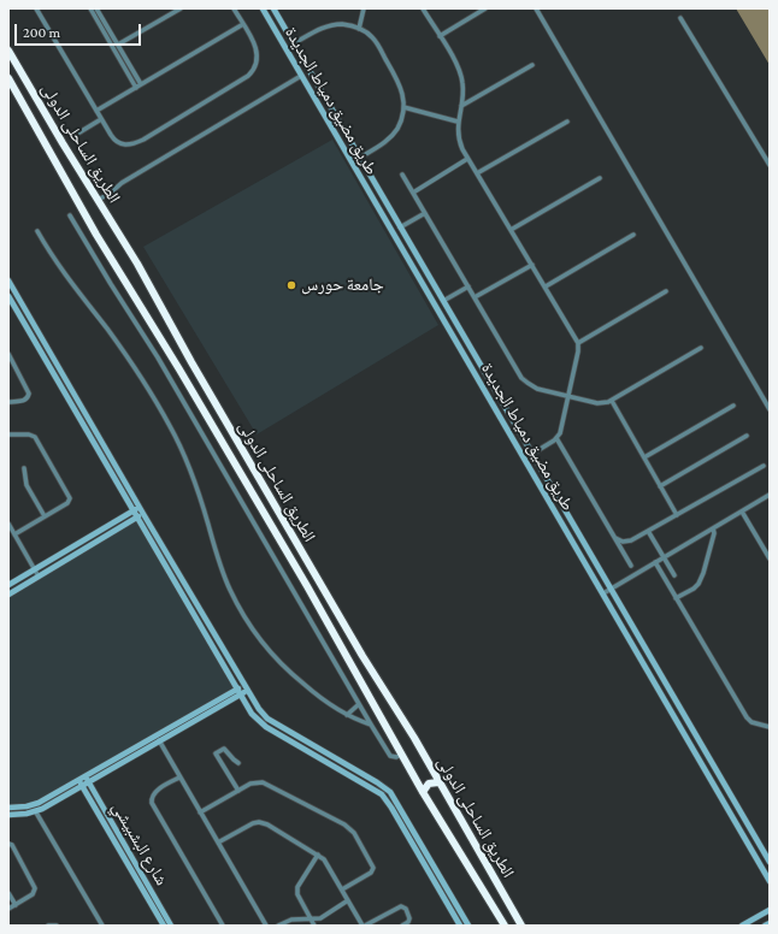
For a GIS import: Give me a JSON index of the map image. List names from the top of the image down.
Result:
{
  "streets": {
    "highway": ["الطريق الساحلى الدولى"],
    "street": ["طريق مضيق دمياط الجديدة", "شارع البشبيشي"]
  },
  "places": ["جامعة حورس"],
  "scale_bar": "200 m"
}
